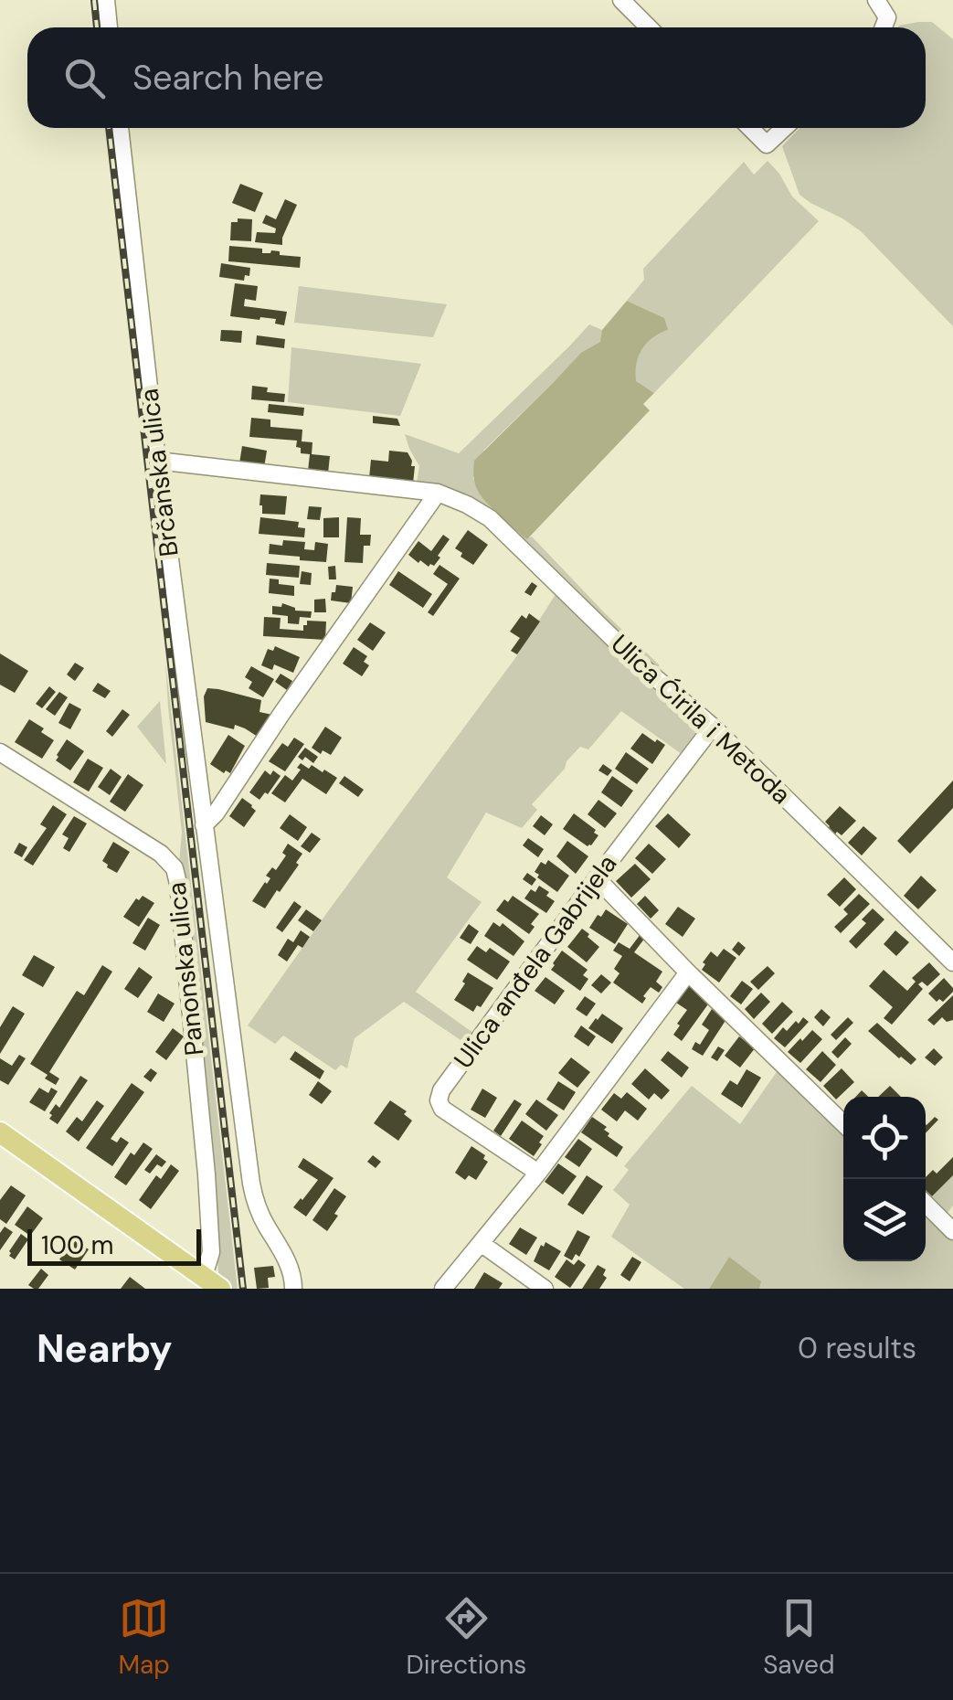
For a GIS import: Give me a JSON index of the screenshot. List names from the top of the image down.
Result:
{
  "streets": {
    "street": [
      "Brčanska ulica",
      "Ulica Ćirila i Metoda",
      "Ulica anđela Gabrijela",
      "Panonska ulica"
    ]
  },
  "crossings": [
    ["Brčanska ulica", "Ulica Ćirila i Metoda"],
    ["Ulica Ćirila i Metoda", "Ulica anđela Gabrijela"]
  ],
  "scale_bar": "100 m",
  "page": {
    "search": "Search here",
    "scale": "100 m",
    "heading": ["Nearby", "0 results"],
    "nav": ["Map", "Directions", "Saved"]
  }
}
